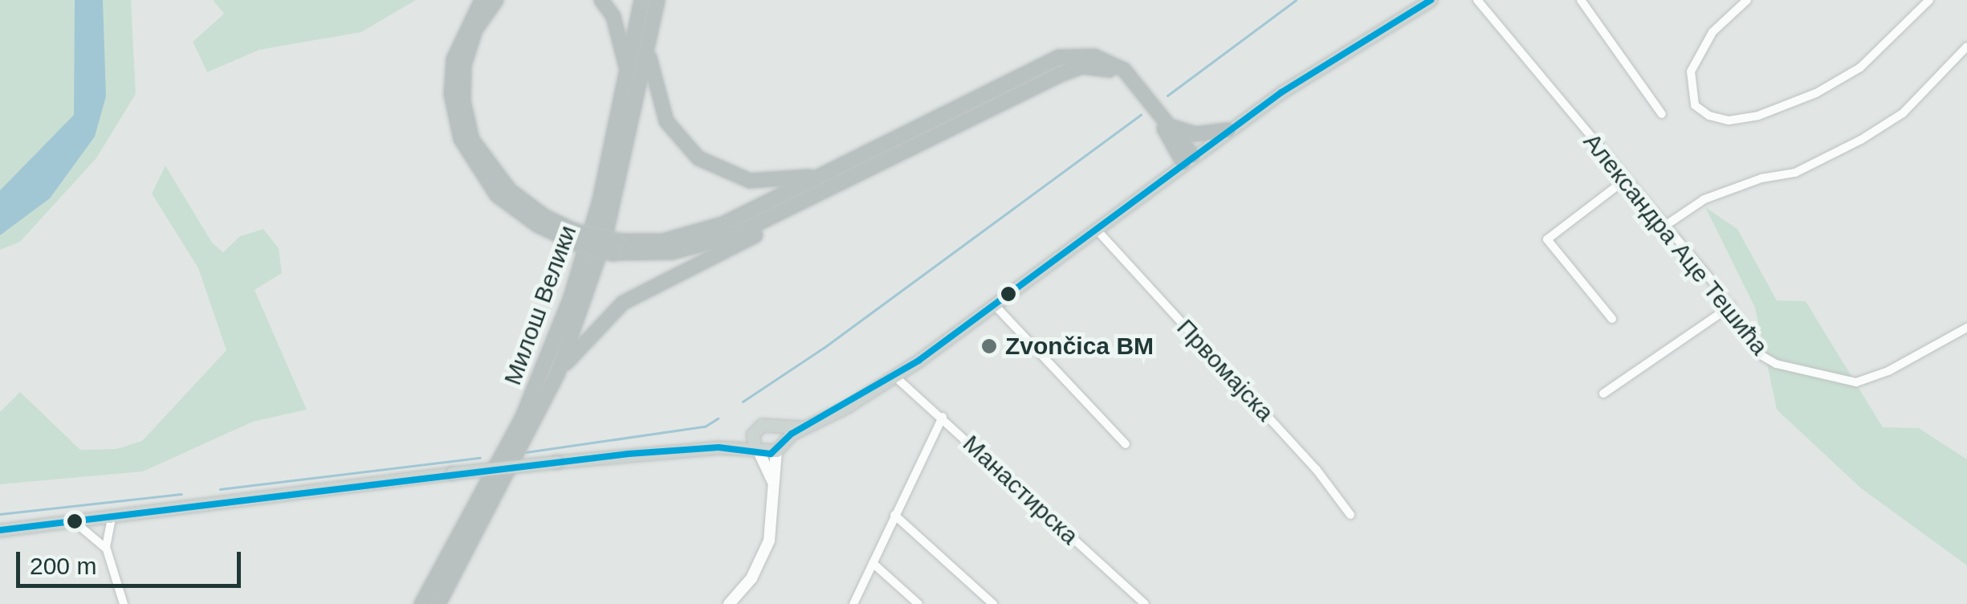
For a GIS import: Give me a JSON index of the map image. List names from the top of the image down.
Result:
{
  "streets": {
    "highway": ["Милош Велики"],
    "street": ["Александра Аце Тешића", "Првомајска", "Манастирска"]
  },
  "places": ["Zvončica BM"],
  "scale_bar": "200 m"
}
